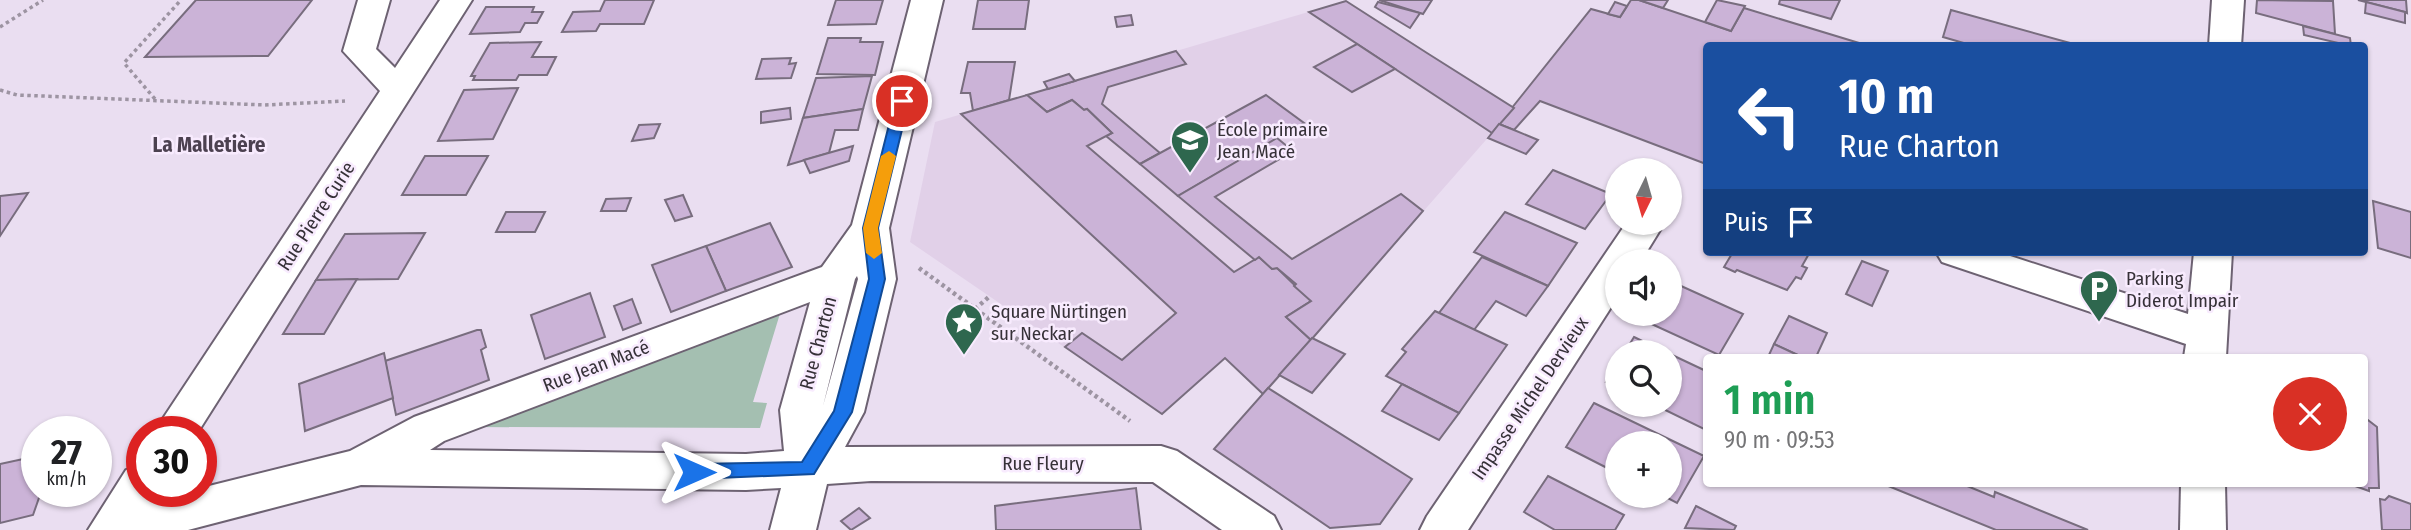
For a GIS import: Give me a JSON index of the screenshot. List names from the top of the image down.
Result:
{
  "streets": {
    "street": [
      "Rue Pierre Curie",
      "Rue Charton",
      "Rue Jean Macé",
      "Impasse Michel Dervieux",
      "Rue Fleury"
    ]
  },
  "crossings": [
    ["Rue Charton", "Rue Jean Macé"],
    ["Rue Charton", "Rue Fleury"],
    ["Rue Jean Macé", "Rue Fleury"]
  ],
  "districts": ["La Malletière"],
  "places": {
    "school or university": ["École primaire Jean Macé"],
    "parking": ["Parking Diderot Impair"],
    "place": ["Square Nürtingen sur Neckar"]
  },
  "north": "bottom",
  "page": {
    "turn": ["10 m", "Rue Charton"],
    "map_buttons": "+",
    "then": "Puis",
    "heading": ["1 min", "90 m · 09:53"],
    "speed": "27 km/h",
    "limit": "30"
  }
}
